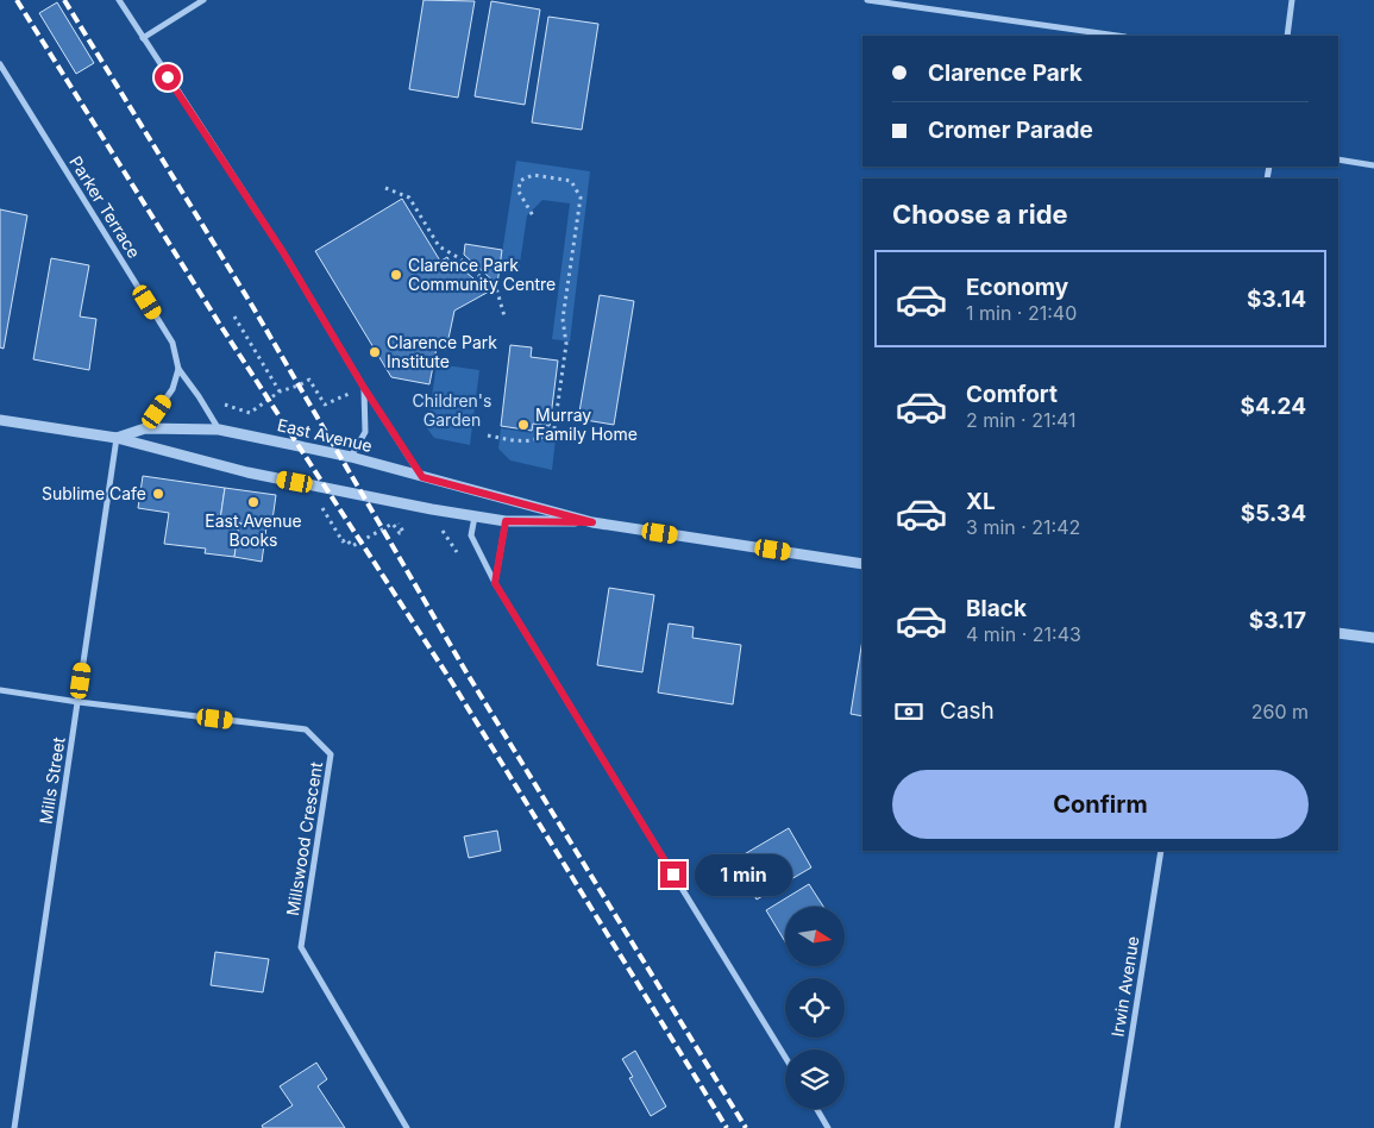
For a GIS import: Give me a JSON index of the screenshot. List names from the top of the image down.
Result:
{
  "streets": {
    "street": [
      "Parker Terrace",
      "East Avenue",
      "Mills Street",
      "Millswood Crescent",
      "Irwin Avenue"
    ]
  },
  "crossings": [
    ["Parker Terrace", "East Avenue"],
    ["East Avenue", "Mills Street"],
    ["Mills Street", "Millswood Crescent"]
  ],
  "parks": ["Children's Garden"],
  "places": [
    "Clarence Park Community Centre",
    "Clarence Park Institute",
    "Murray Family Home",
    "Sublime Cafe",
    "East Avenue Books"
  ],
  "north": "right",
  "page": {
    "banner": ["Clarence Park", "Cromer Parade"],
    "heading": "Choose a ride",
    "list": [
      {
        "name": "Economy",
        "note": "1 min · 21:40",
        "value": "$3.14"
      },
      {
        "name": "Comfort",
        "note": "2 min · 21:41",
        "value": "$4.24"
      },
      {
        "name": "XL",
        "note": "3 min · 21:42",
        "value": "$5.34"
      },
      {
        "name": "Black",
        "note": "4 min · 21:43",
        "value": "$3.17"
      }
    ],
    "pay": ["Cash", "260 m"],
    "buttons": "Confirm",
    "bubble": "1 min"
  }
}
